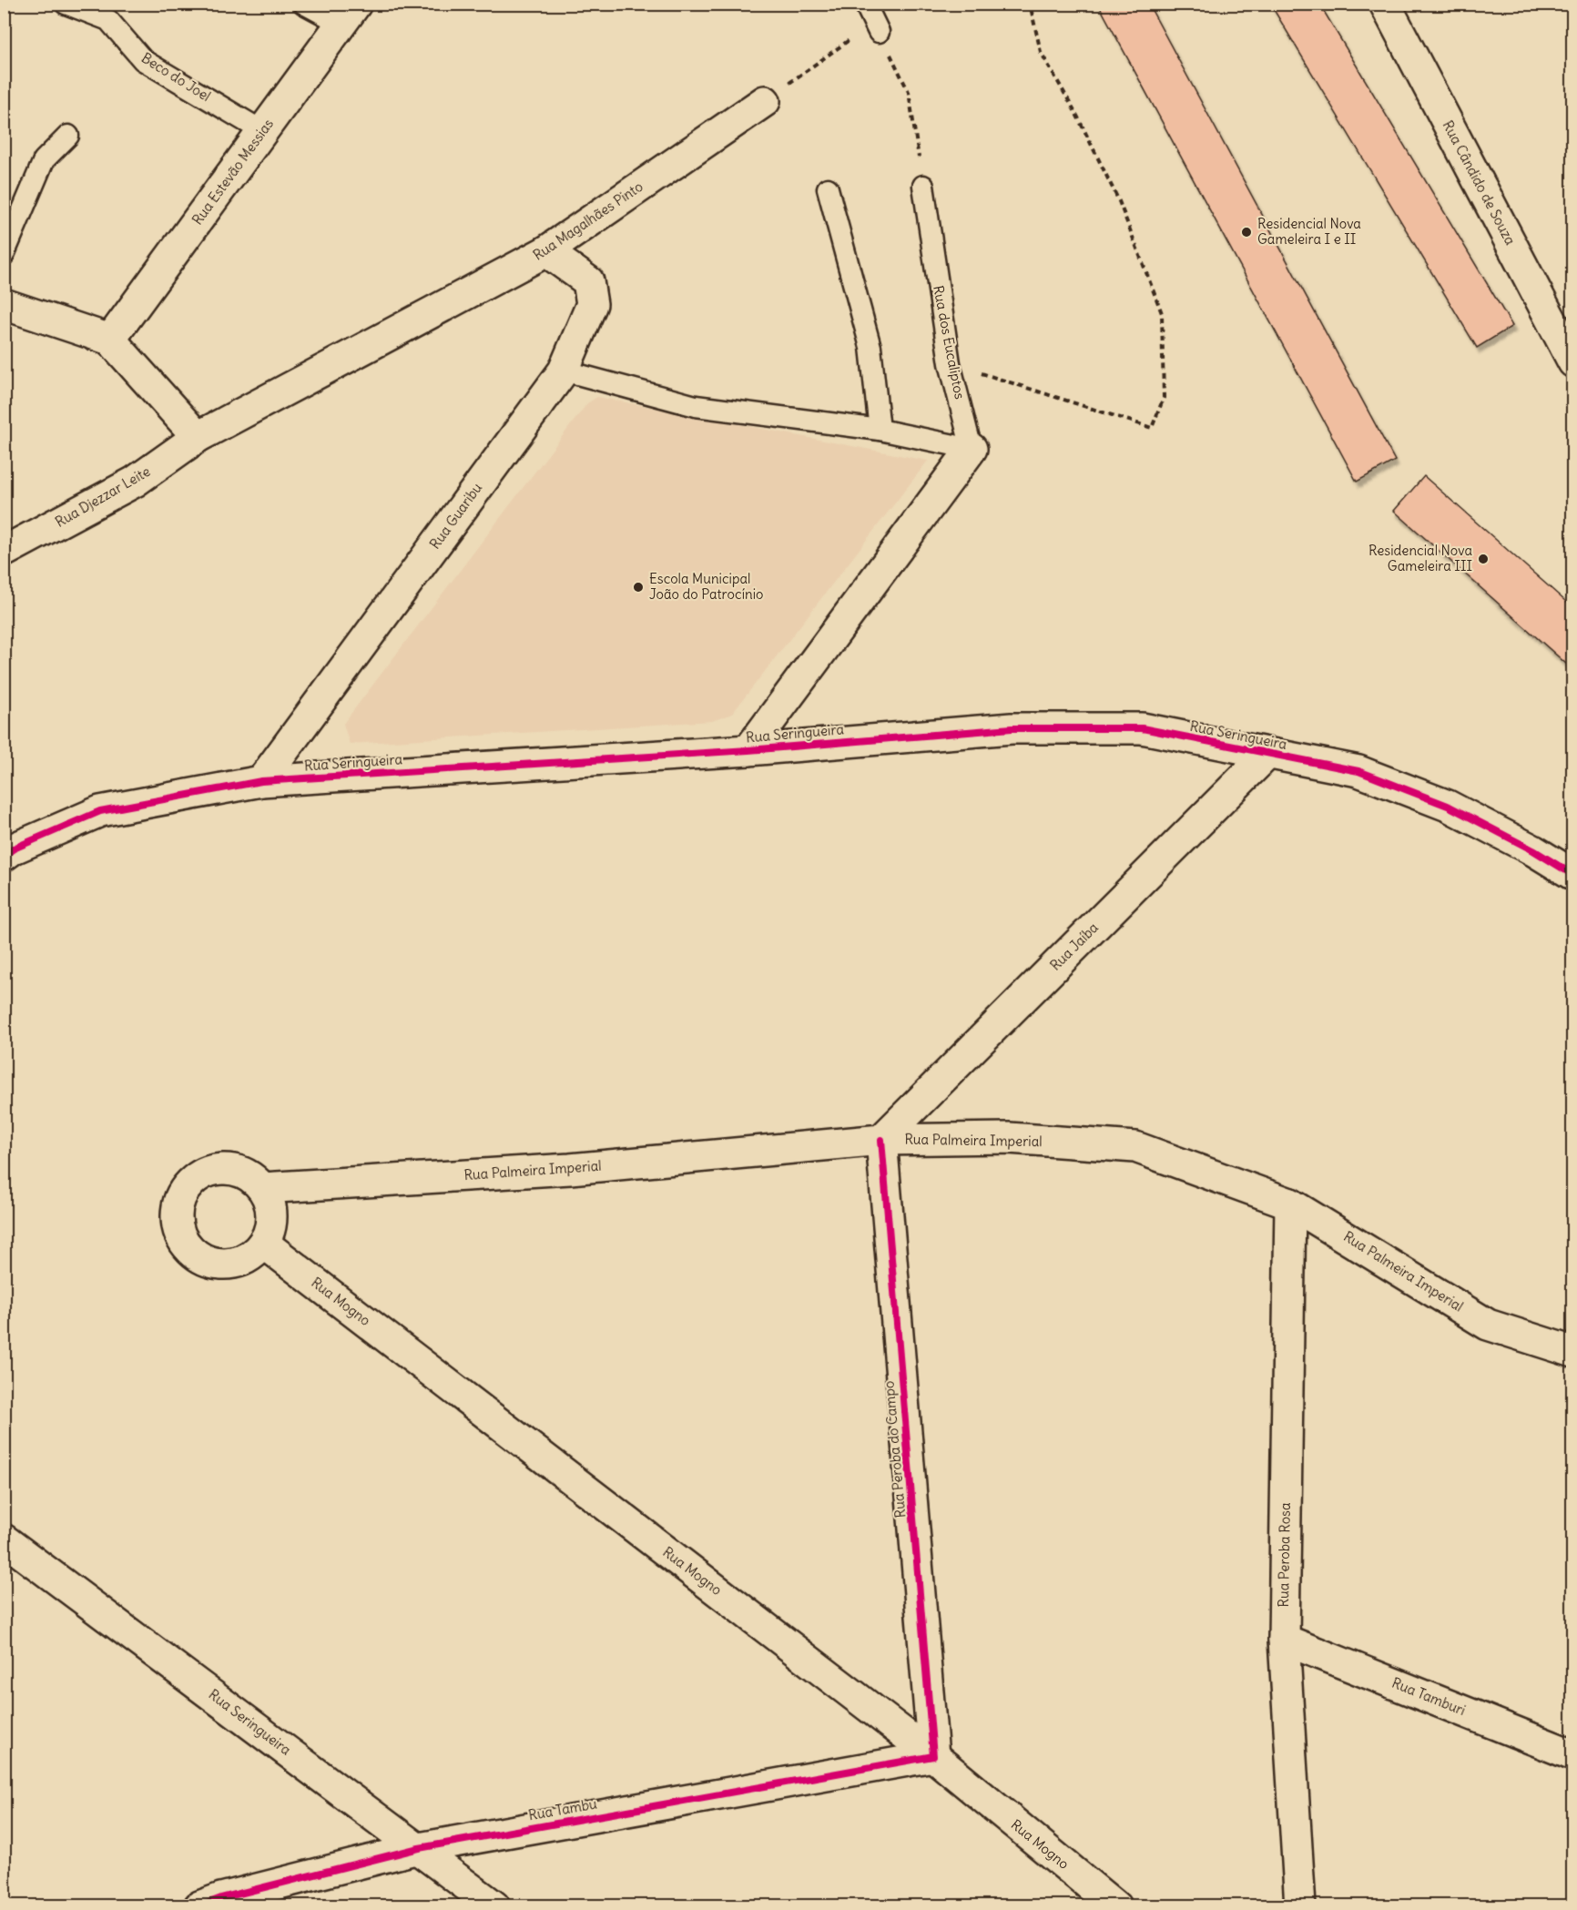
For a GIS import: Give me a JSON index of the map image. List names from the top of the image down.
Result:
{
  "streets": {
    "street": [
      "Rua Estevão Messias",
      "Rua Cândido de Souza",
      "Rua Magalhães Pinto",
      "Rua Djezzar Leite",
      "Rua Guaribu",
      "Rua Seringueira",
      "Rua Jaíba",
      "Rua Palmeira Imperial",
      "Rua Mogno",
      "Rua Peroba do Campo",
      "Rua Peroba Rosa",
      "Rua Tamburi",
      "Rua Tambu"
    ],
    "lane": ["Beco do Joel", "Rua dos Eucaliptos"]
  },
  "crossings": [
    ["Beco do Joel", "Rua Estevão Messias"],
    ["Rua Magalhães Pinto", "Rua Djezzar Leite"],
    ["Rua Magalhães Pinto", "Rua Guaribu"],
    ["Rua Guaribu", "Rua Seringueira"],
    ["Rua Seringueira", "Rua Jaíba"],
    ["Rua Seringueira", "Rua Tambu"],
    ["Rua Jaíba", "Rua Palmeira Imperial"],
    ["Rua Jaíba", "Rua Peroba do Campo"],
    ["Rua Palmeira Imperial", "Rua Mogno"],
    ["Rua Palmeira Imperial", "Rua Peroba do Campo"],
    ["Rua Palmeira Imperial", "Rua Peroba Rosa"],
    ["Rua Mogno", "Rua Peroba do Campo"],
    ["Rua Mogno", "Rua Tambu"],
    ["Rua Peroba do Campo", "Rua Tambu"],
    ["Rua Peroba Rosa", "Rua Tamburi"]
  ],
  "places": ["Residencial Nova Gameleira I e II", "Residencial Nova Gameleira III", "Escola Municipal João do Patrocínio"]
}
